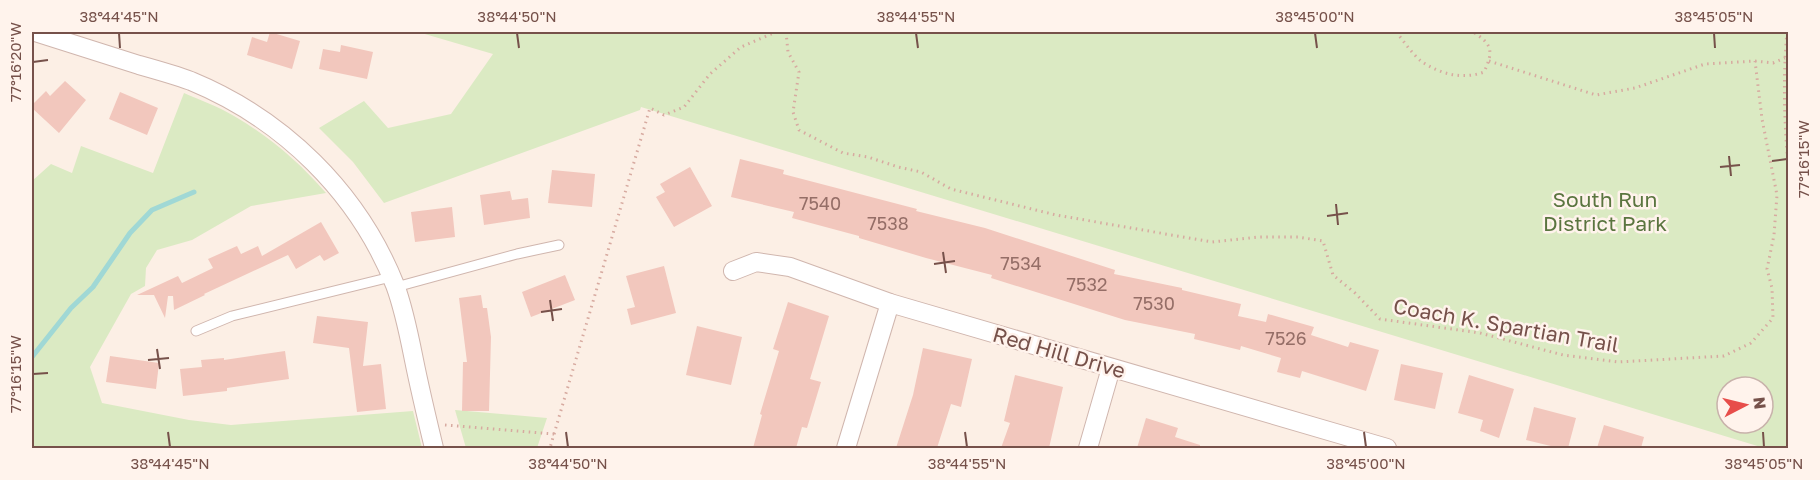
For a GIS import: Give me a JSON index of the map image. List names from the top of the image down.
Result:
{
  "streets": {
    "street": ["Red Hill Drive"],
    "path": ["Coach K. Spartian Trail"]
  },
  "parks": ["South Run District Park"],
  "house_numbers": [
    "7540",
    "7538",
    "7534",
    "7532",
    "7530",
    "7526"
  ],
  "north": "right",
  "coordinates": [
    "38°44'45\"N",
    "38°44'50\"N",
    "38°44'55\"N",
    "38°45'00\"N",
    "38°45'05\"N",
    "77°16'20\"W",
    "77°16'15\"W"
  ]
}
